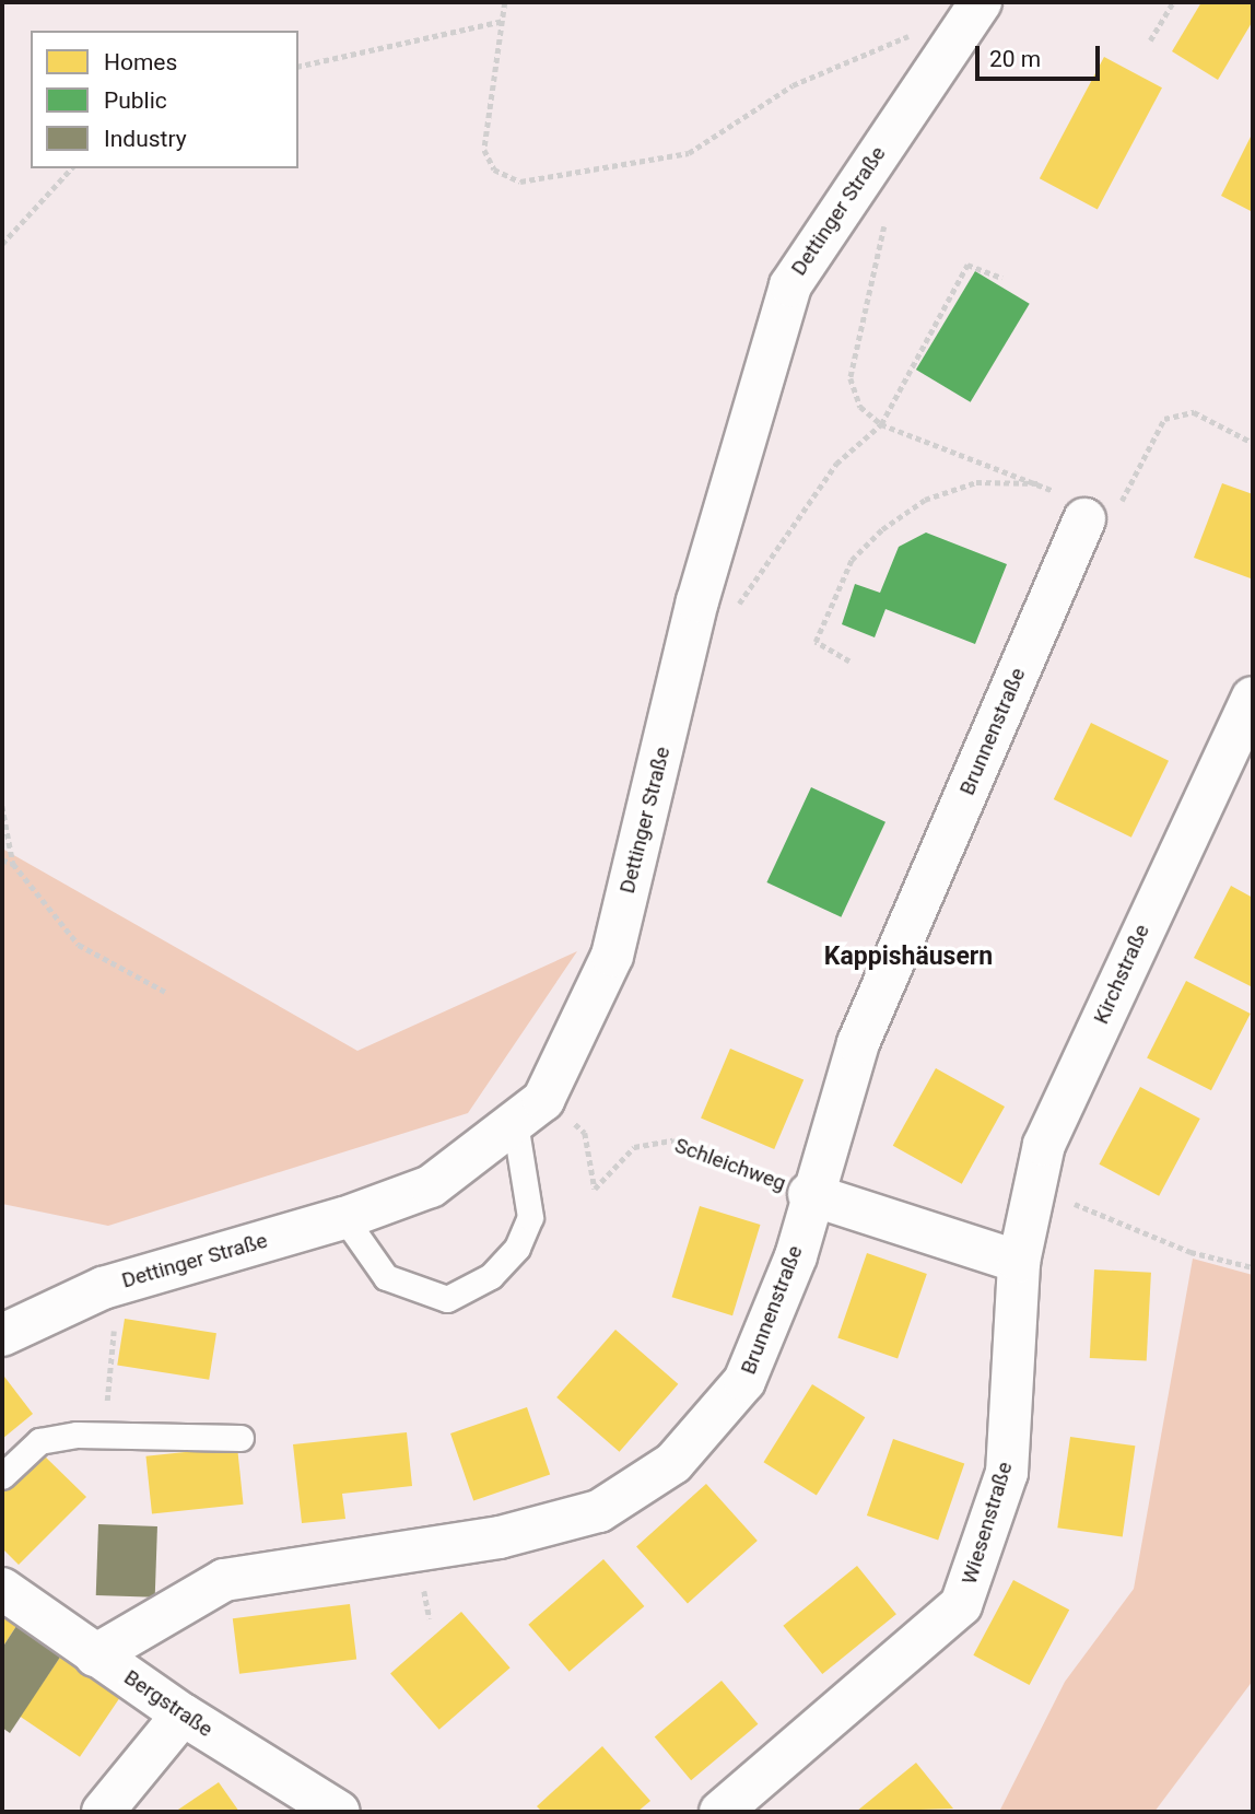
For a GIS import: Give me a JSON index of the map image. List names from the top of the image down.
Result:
{
  "streets": {
    "street": [
      "Dettinger Straße",
      "Brunnenstraße",
      "Kirchstraße",
      "Wiesenstraße",
      "Bergstraße"
    ],
    "path": ["Schleichweg"]
  },
  "crossings": [
    ["Dettinger Straße", "Schleichweg"],
    ["Brunnenstraße", "Schleichweg"],
    ["Brunnenstraße", "Bergstraße"],
    ["Kirchstraße", "Wiesenstraße"]
  ],
  "districts": ["Kappishäusern"],
  "legend": ["Homes", "Public", "Industry"],
  "scale_bar": "20 m"
}
